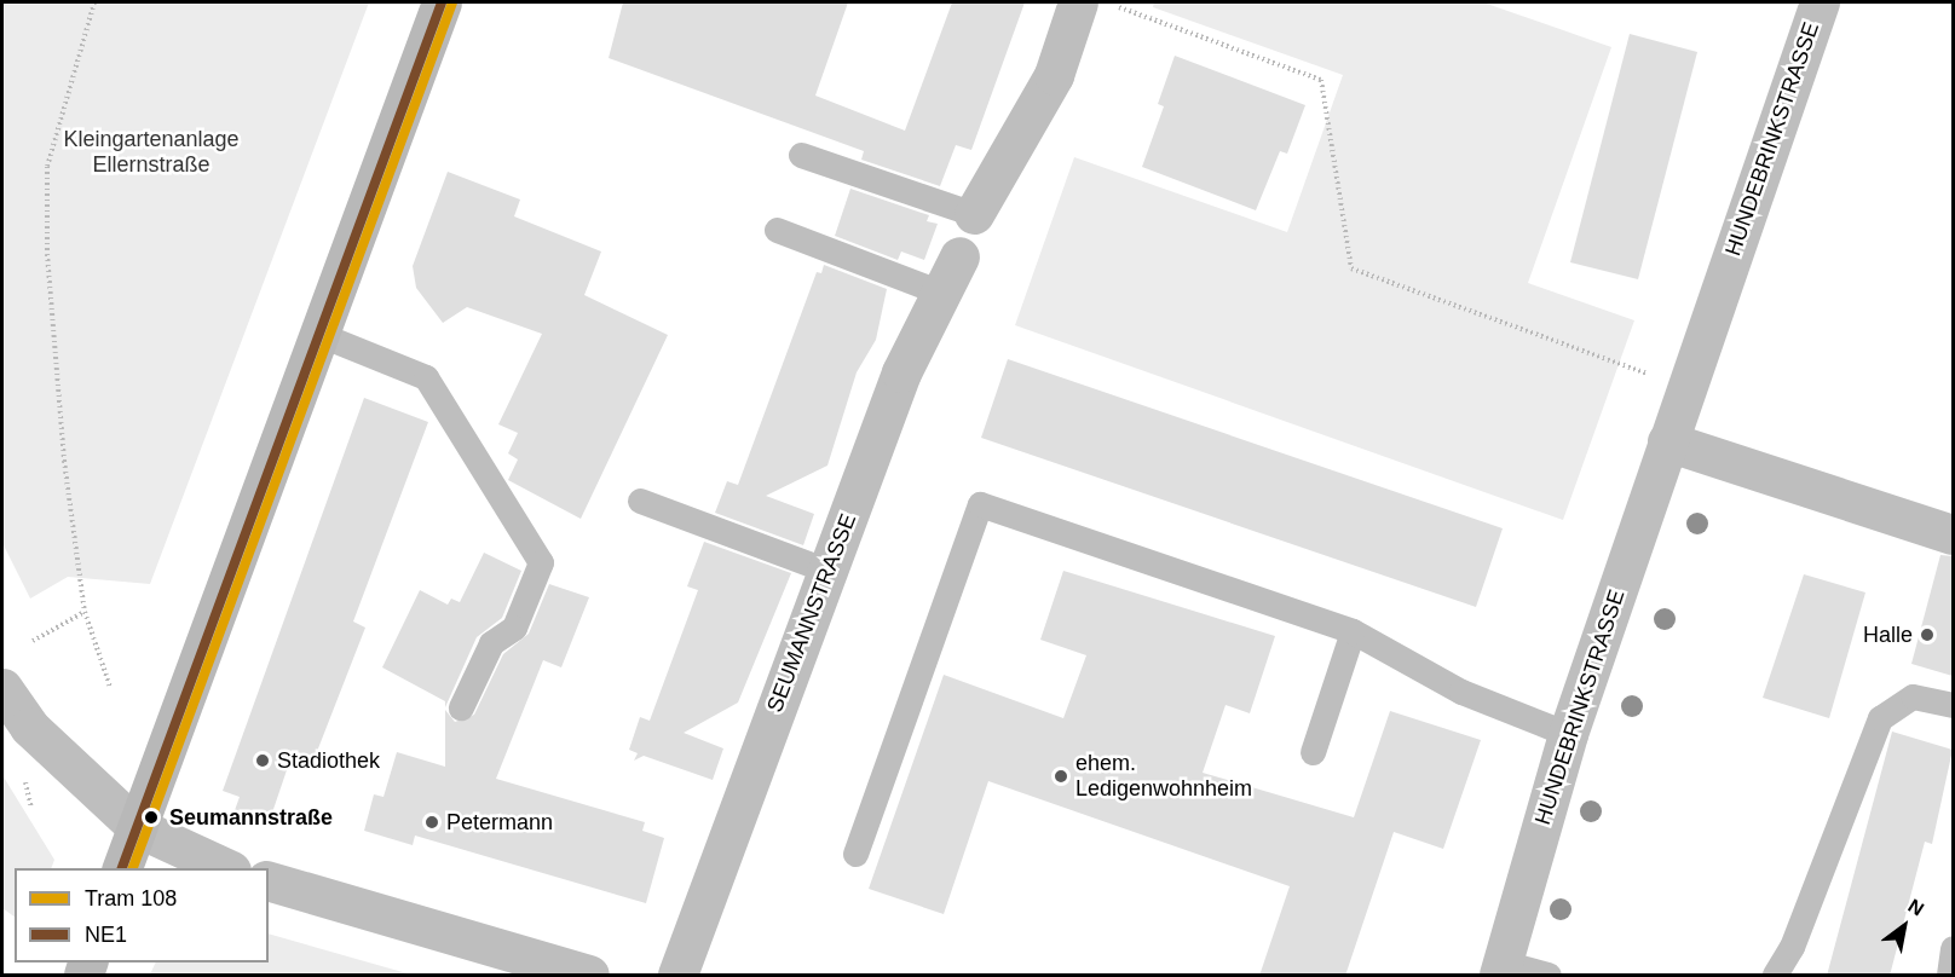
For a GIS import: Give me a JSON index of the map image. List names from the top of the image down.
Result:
{
  "streets": {
    "street": ["HUNDEBRINKSTRASSE", "SEUMANNSTRASSE"]
  },
  "parks": ["Kleingartenanlage Ellernstraße"],
  "places": [
    "Halle",
    "Stadiothek",
    "ehem. Ledigenwohnheim",
    "Seumannstraße",
    "Petermann"
  ],
  "lines": ["tram line 108", "transit line NE1"],
  "legend": ["Tram 108", "NE1"],
  "north": "top right"
}
